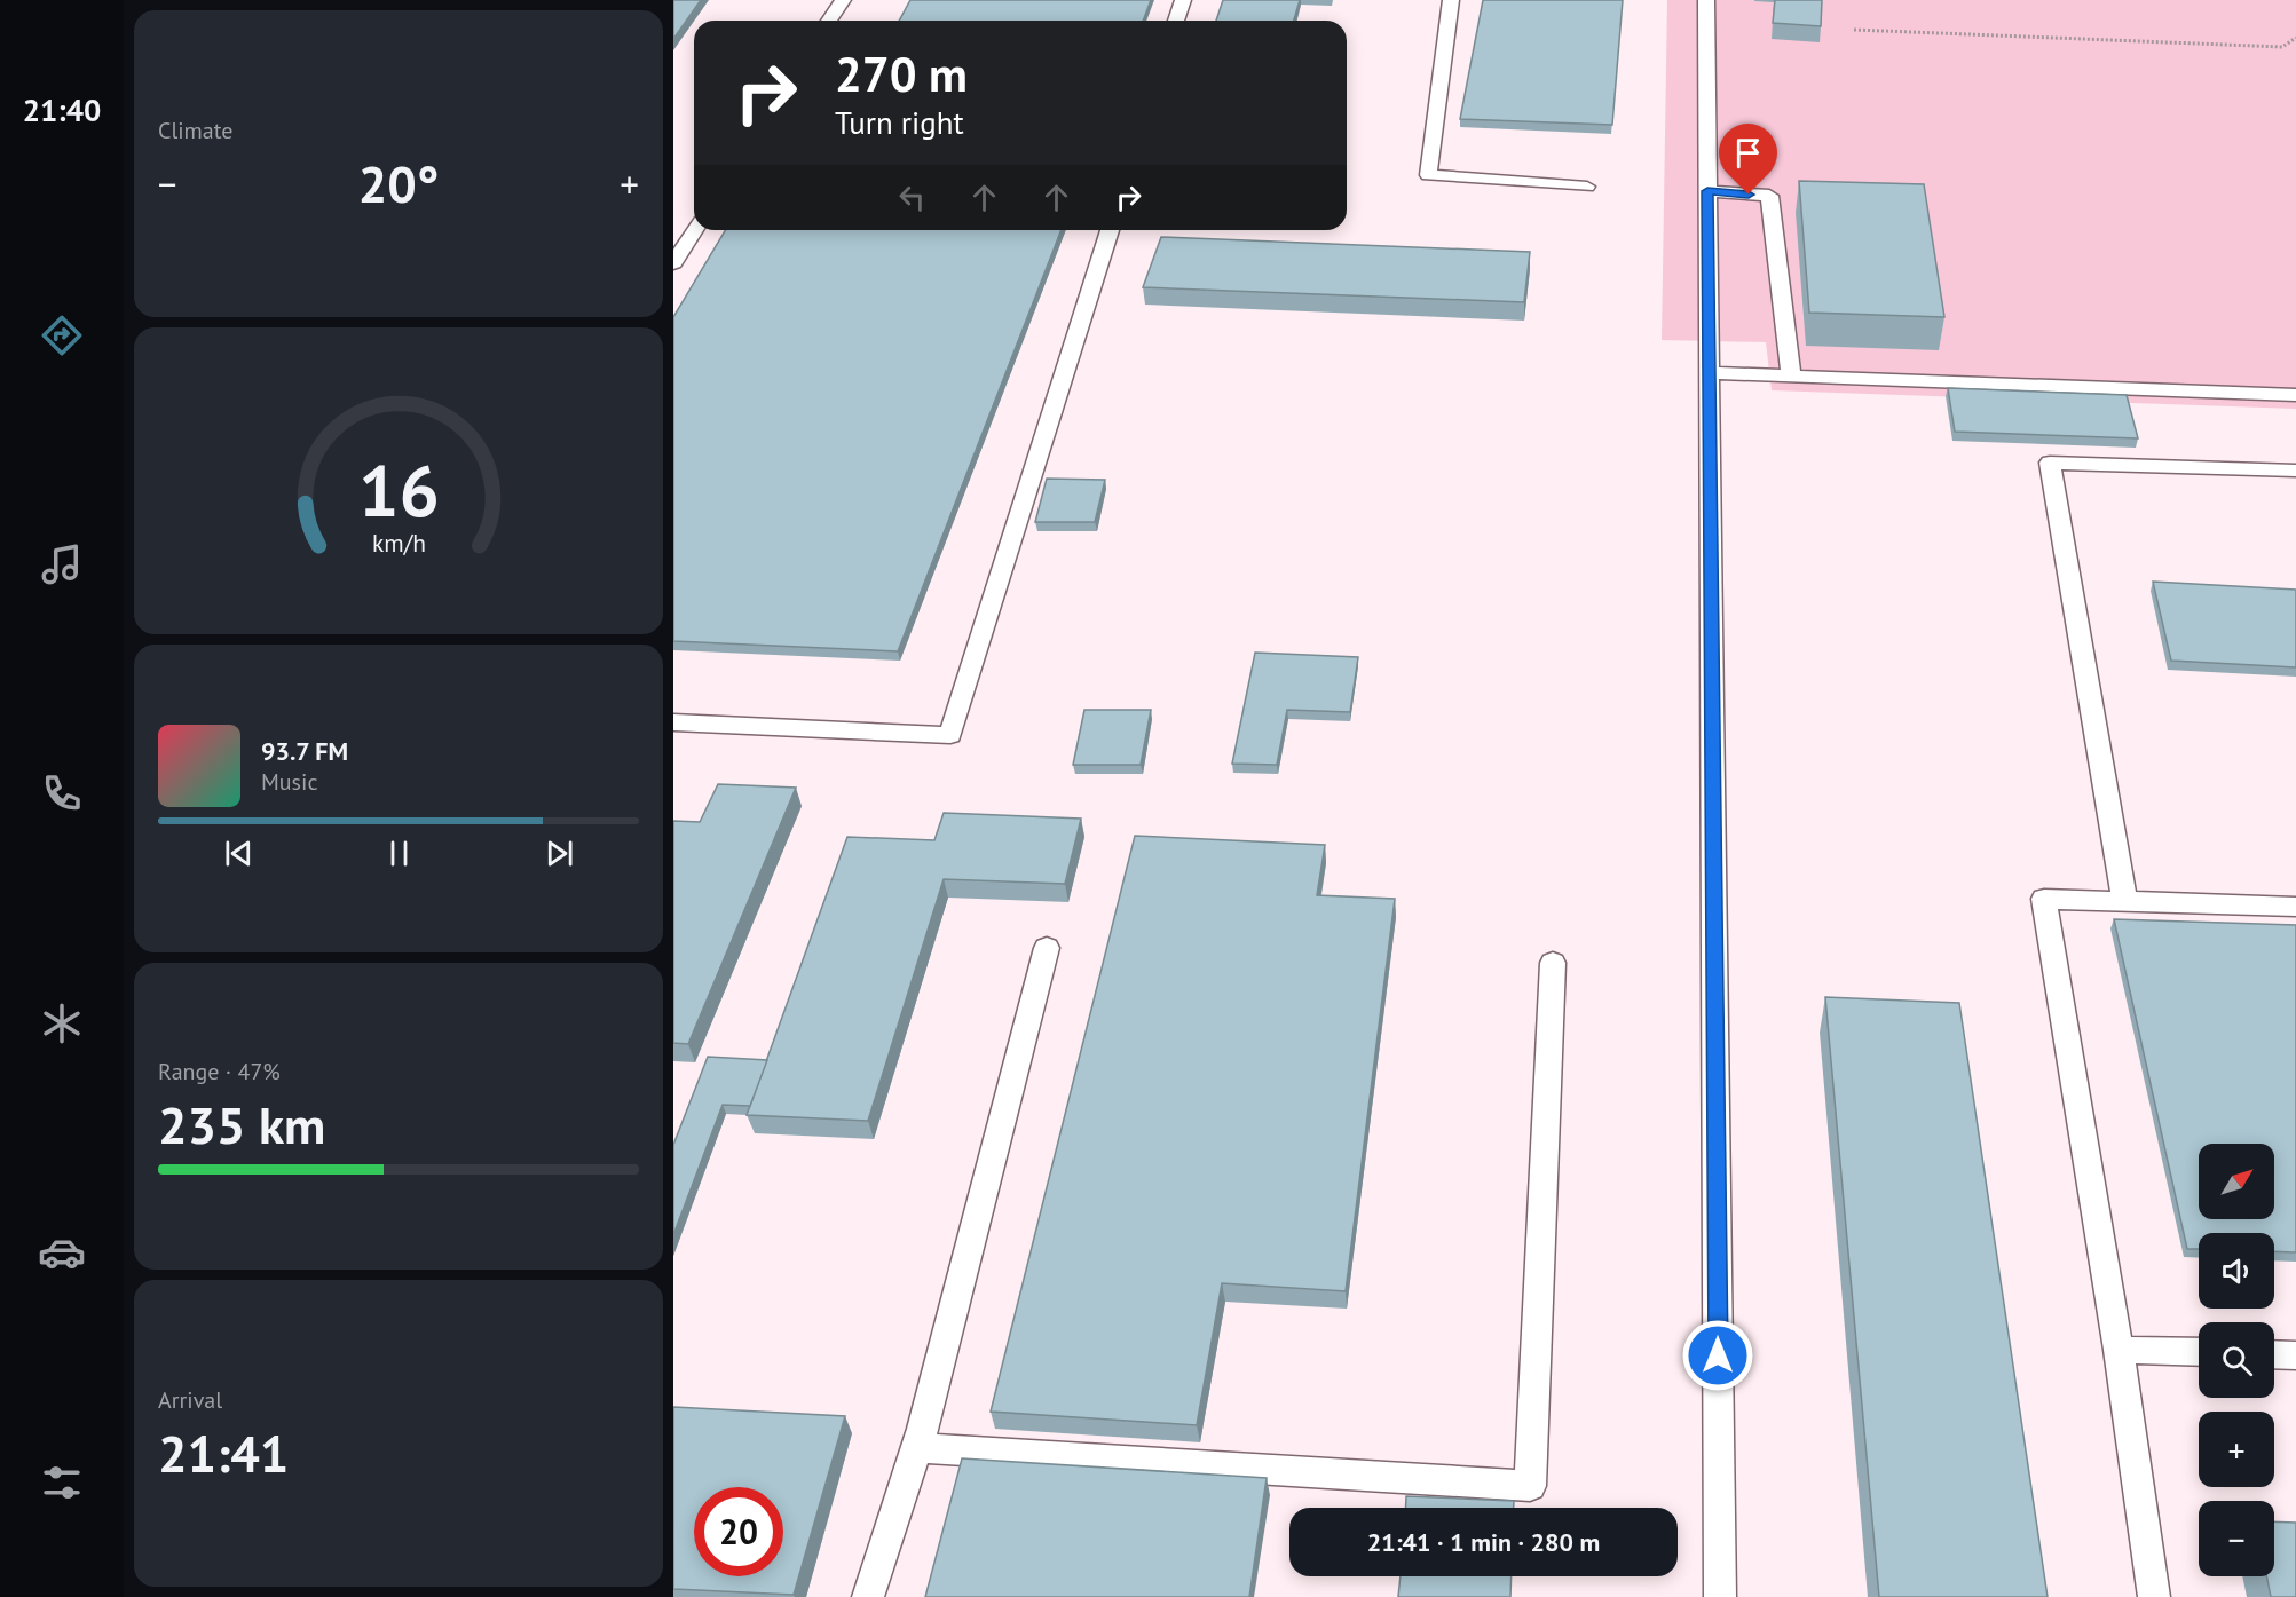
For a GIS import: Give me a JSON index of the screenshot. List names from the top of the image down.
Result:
{
  "north": "top right",
  "page": {
    "tabs": "21:40",
    "tile": [
      "Climate",
      ["Range · 47%", "235 km"],
      ["Arrival", "21:41"]
    ],
    "turn": ["270 m", "Turn right"],
    "heat": ["−", "20°", "+"],
    "song": ["93.7 FM", "Music"],
    "map_buttons": ["+", "−"],
    "limit": "20",
    "trip": "21:41 · 1 min · 280 m",
    "gauge": ["16", "km/h"]
  }
}
